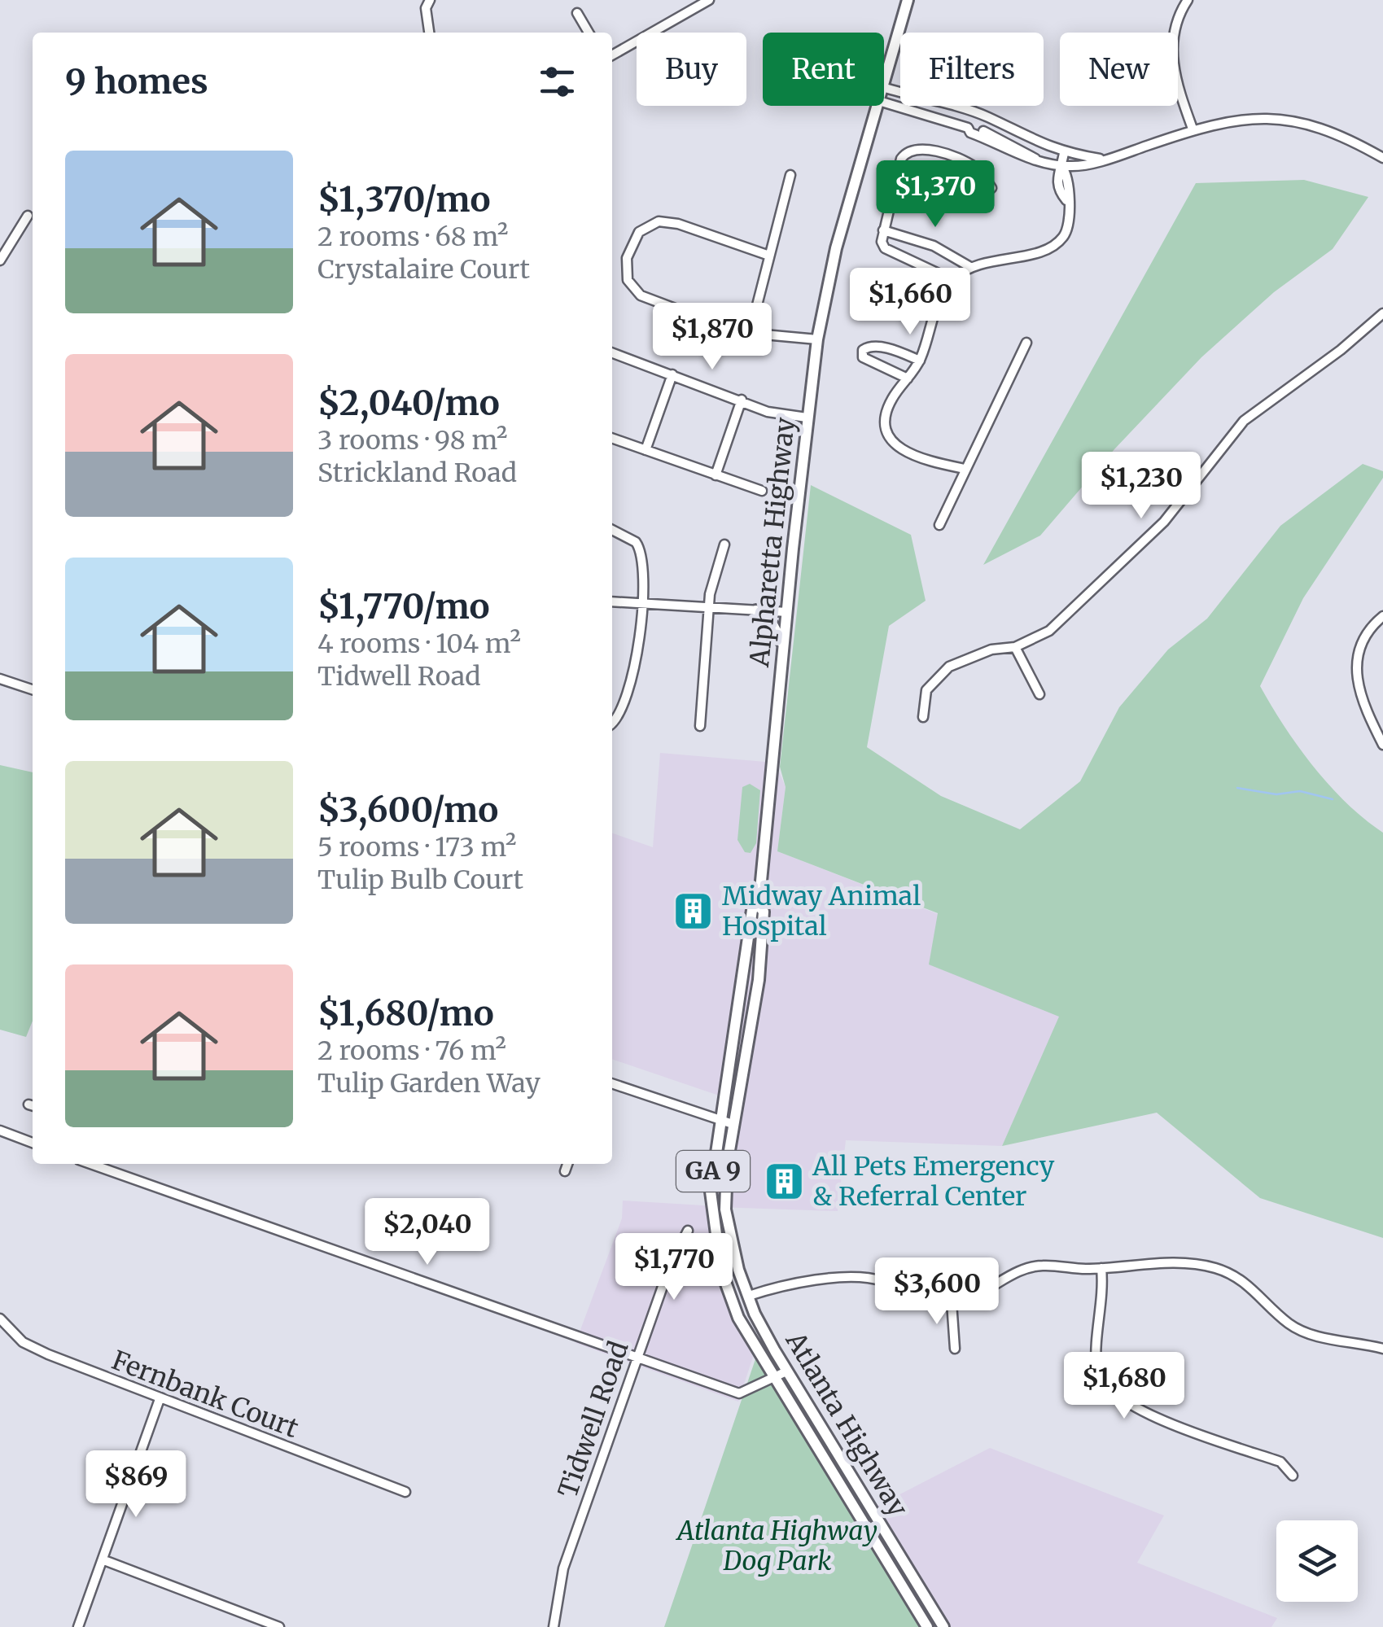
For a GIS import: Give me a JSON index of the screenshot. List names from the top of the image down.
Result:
{
  "streets": {
    "main road": ["Alpharetta Highway", "GA 9", "Atlanta Highway"],
    "street": ["Fernbank Court", "Tidwell Road"]
  },
  "crossings": [
    ["Alpharetta Highway", "Atlanta Highway"]
  ],
  "parks": ["Atlanta Highway Dog Park"],
  "places": {
    "building": ["Midway Animal Hospital", "All Pets Emergency & Referral Center"]
  },
  "page": {
    "chip": [
      "Buy",
      "Rent",
      "Filters",
      "New"
    ],
    "heading": "9 homes",
    "list": [
      {
        "name": "$1,370/mo",
        "note": "2 rooms · 68 m² · Crystalaire Court"
      },
      {
        "name": "$2,040/mo",
        "note": "3 rooms · 98 m² · Strickland Road"
      },
      {
        "name": "$1,770/mo",
        "note": "4 rooms · 104 m² · Tidwell Road"
      },
      {
        "name": "$3,600/mo",
        "note": "5 rooms · 173 m² · Tulip Bulb Court"
      },
      {
        "name": "$1,680/mo",
        "note": "2 rooms · 76 m² · Tulip Garden Way"
      }
    ],
    "price": [
      "$1,370",
      "$1,660",
      "$1,870",
      "$1,230",
      "$2,040",
      "$1,770",
      "$3,600",
      "$1,680",
      "$869"
    ]
  }
}
